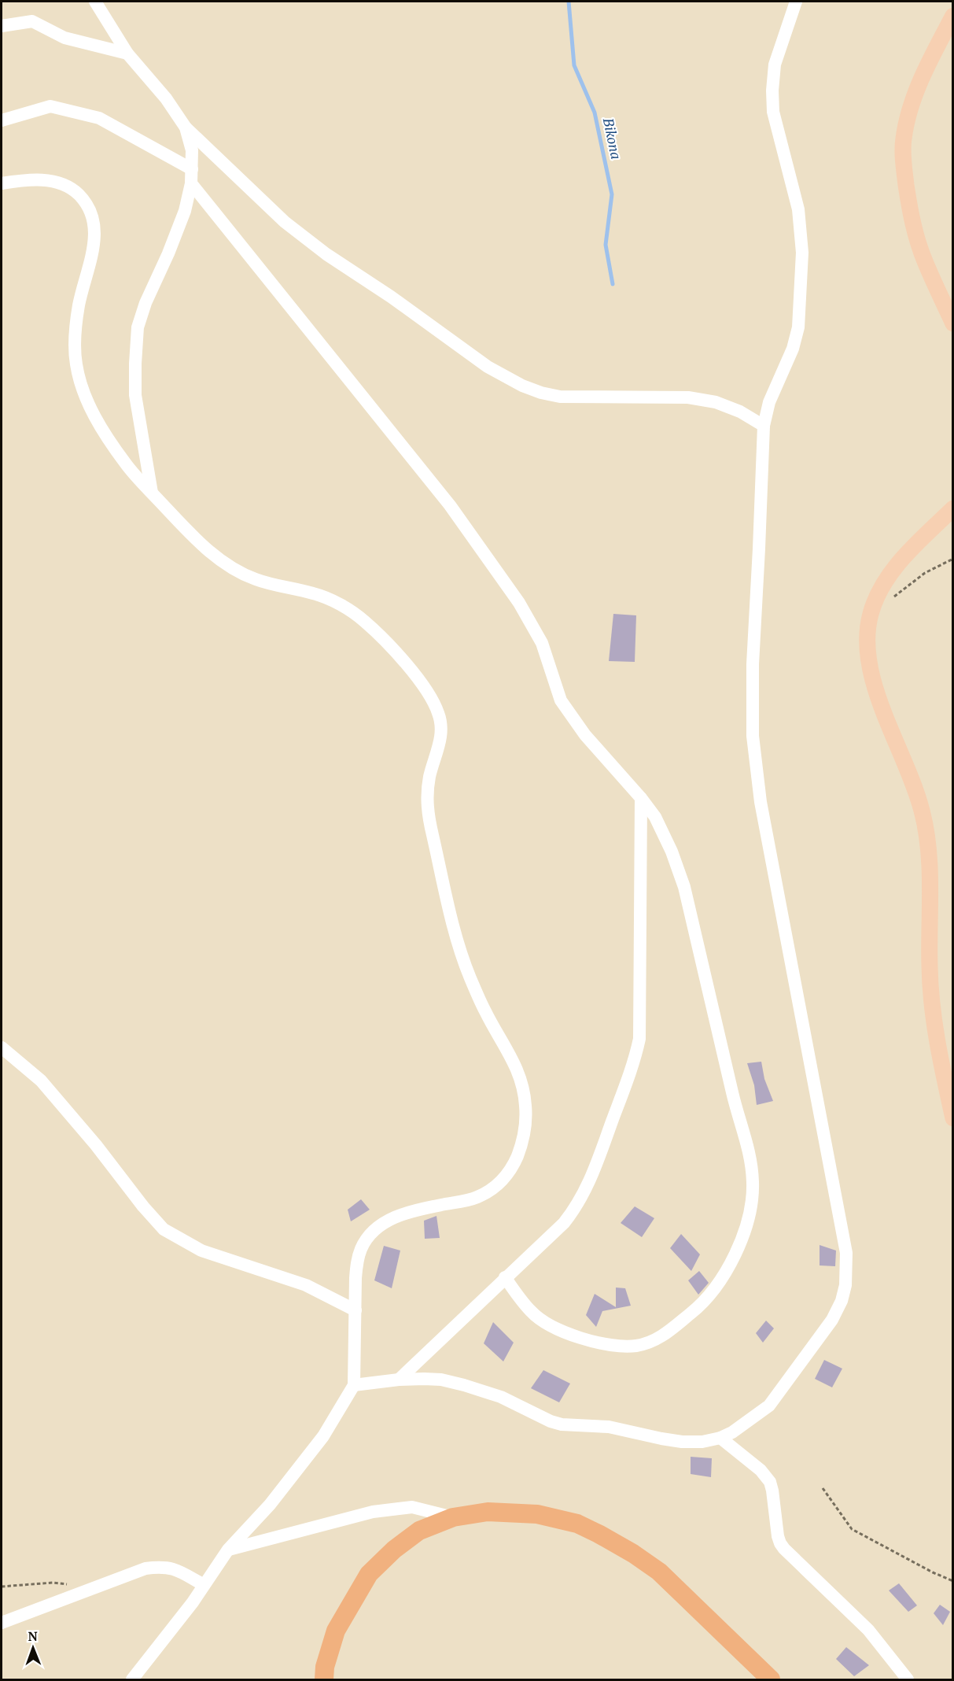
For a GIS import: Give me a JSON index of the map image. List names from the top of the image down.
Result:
{
  "water": ["Bikona"],
  "north": "top"
}
